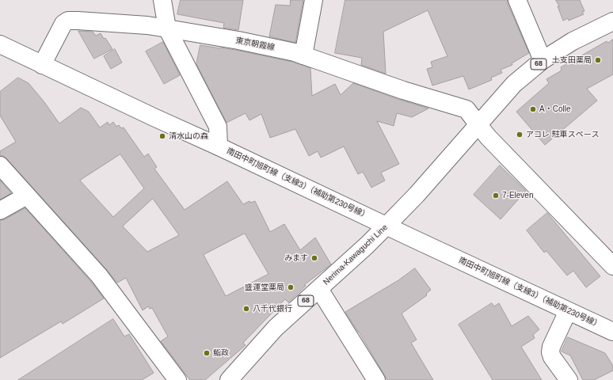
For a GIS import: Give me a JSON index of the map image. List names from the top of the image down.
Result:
{
  "streets": {
    "main road": [
      "東京朝霞線",
      "68",
      "南田中町旭町線（支線3）（補助第230号線）",
      "Nerima-Kawaguchi Line"
    ]
  },
  "crossings": [
    ["東京朝霞線", "68"],
    ["東京朝霞線", "南田中町旭町線（支線3）（補助第230号線）"],
    ["東京朝霞線", "Nerima-Kawaguchi Line"],
    ["68", "Nerima-Kawaguchi Line"],
    ["南田中町旭町線（支線3）（補助第230号線）", "Nerima-Kawaguchi Line"]
  ],
  "places": [
    "土支田薬局",
    "A・Colle",
    "アコレ 駐車スペース",
    "清水山の森",
    "7-Eleven",
    "みます",
    "盛運堂薬局",
    "八千代銀行",
    "鮨政"
  ]
}
